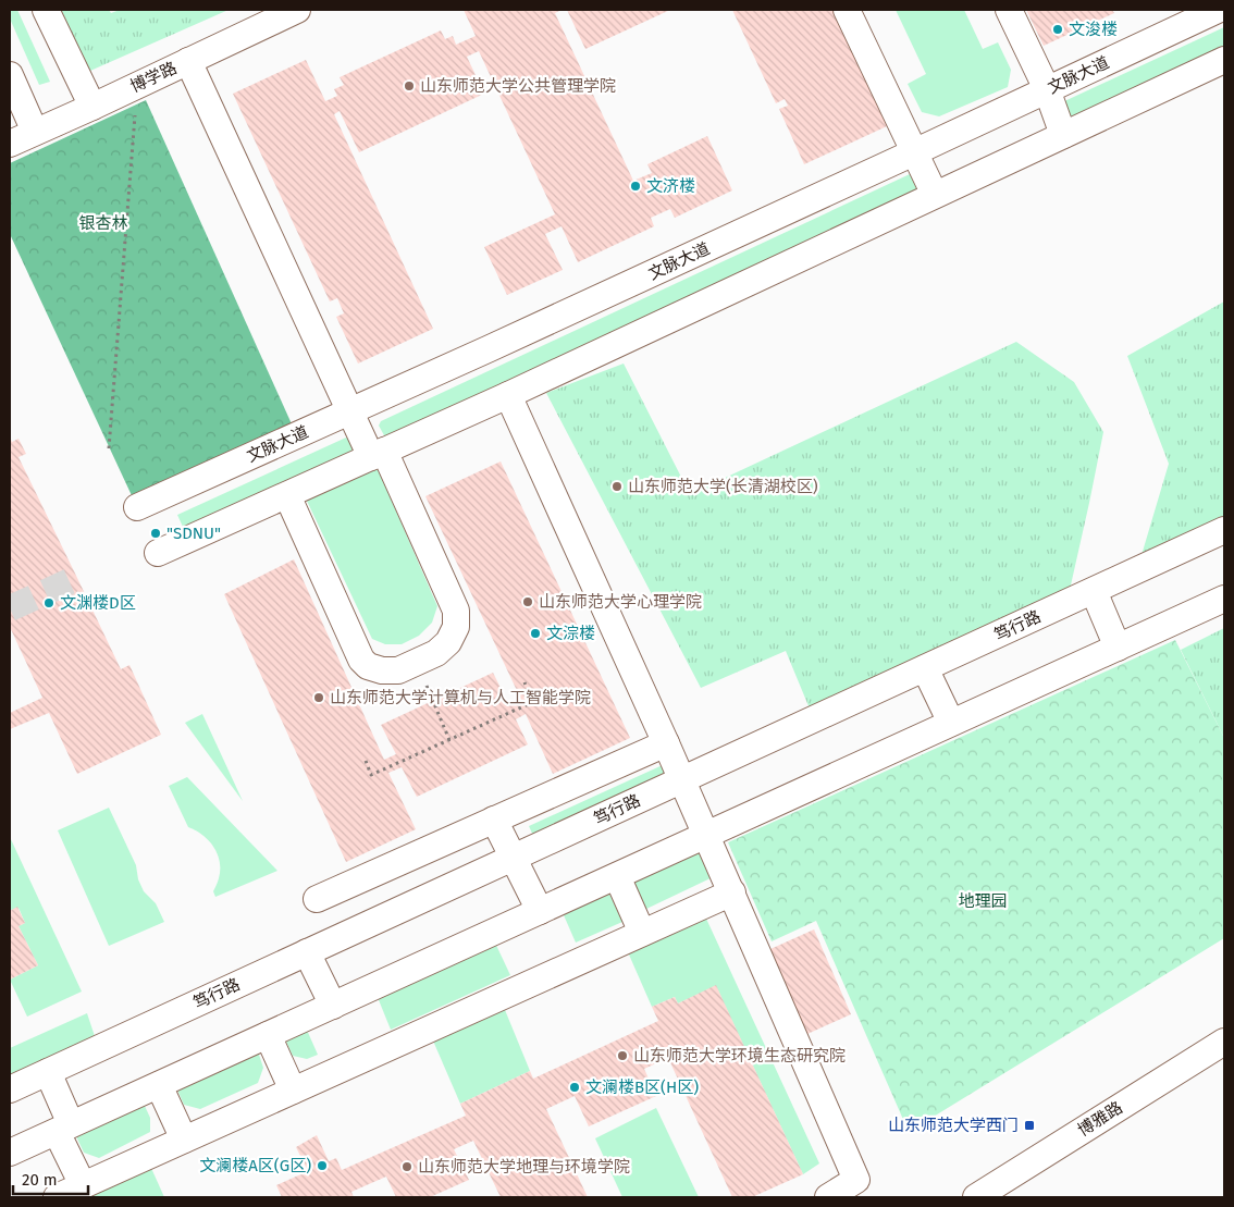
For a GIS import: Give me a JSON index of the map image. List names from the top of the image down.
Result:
{
  "streets": {
    "street": [
      "文脉大道",
      "博学路",
      "笃行路",
      "博雅路"
    ]
  },
  "parks": ["银杏林", "地理园"],
  "places": {
    "other": [
      "文浚楼",
      "山东师范大学公共管理学院",
      "文济楼",
      "山东师范大学(长清湖校区)",
      "\"SDNU\"",
      "山东师范大学心理学院",
      "文渊楼D区",
      "文淙楼",
      "山东师范大学计算机与人工智能学院",
      "山东师范大学环境生态研究院",
      "文澜楼B区(H区)",
      "文澜楼A区(G区)",
      "山东师范大学地理与环境学院"
    ],
    "transit": ["山东师范大学西门"]
  },
  "scale_bar": "20 m"
}
